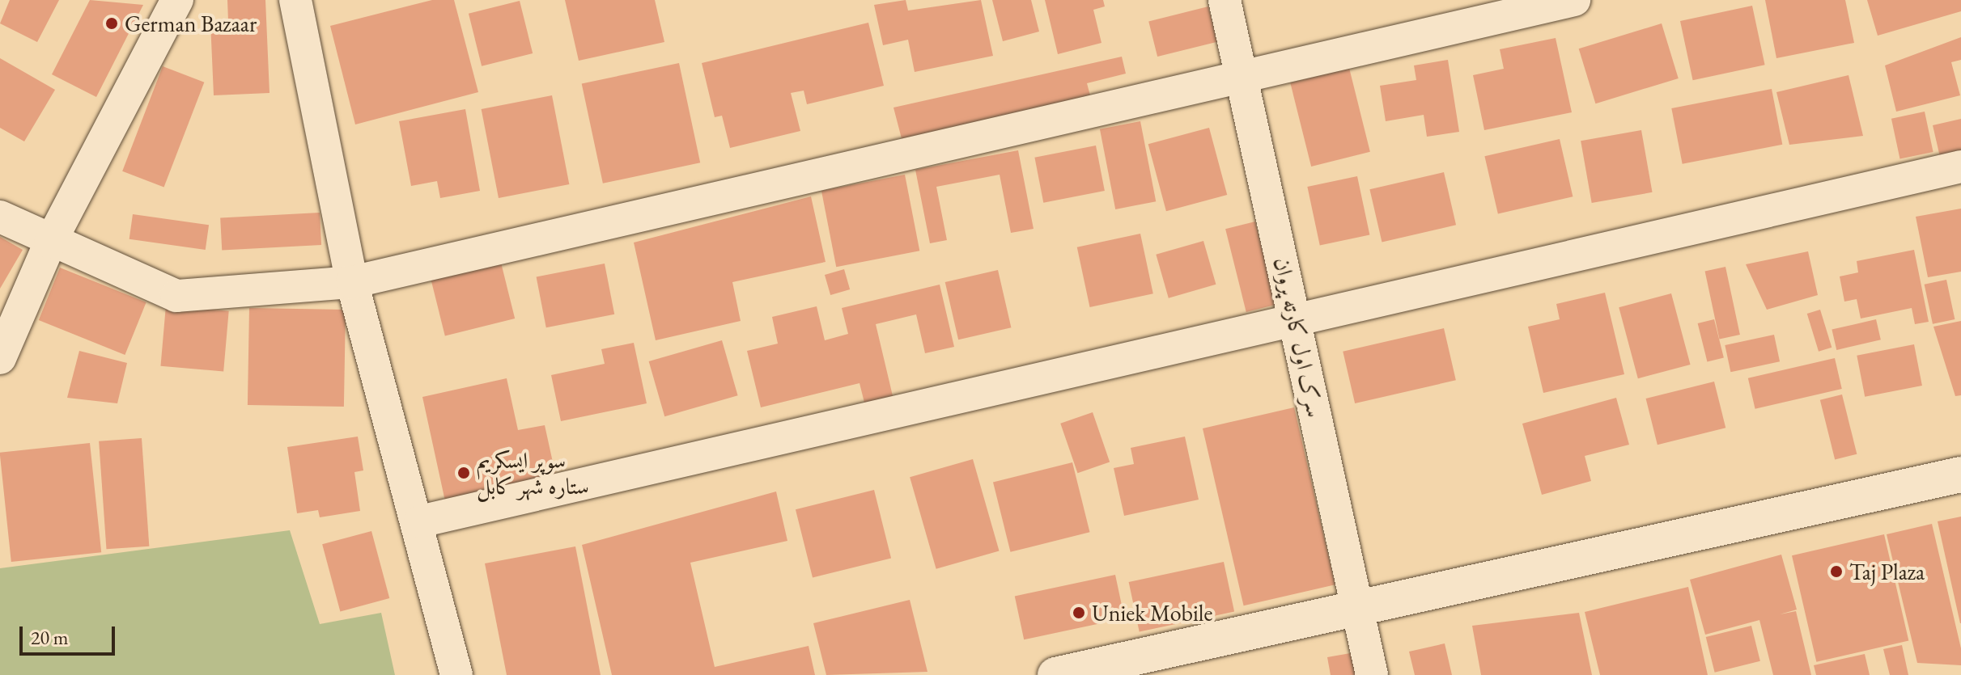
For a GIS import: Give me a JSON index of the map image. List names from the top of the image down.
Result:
{
  "streets": {
    "street": ["سرک اول کارته پروان"]
  },
  "places": [
    "German Bazaar",
    "سوپر ایسکریم ستاره شهر کابل",
    "Taj Plaza",
    "Uniek Mobile"
  ],
  "scale_bar": "20 m"
}
